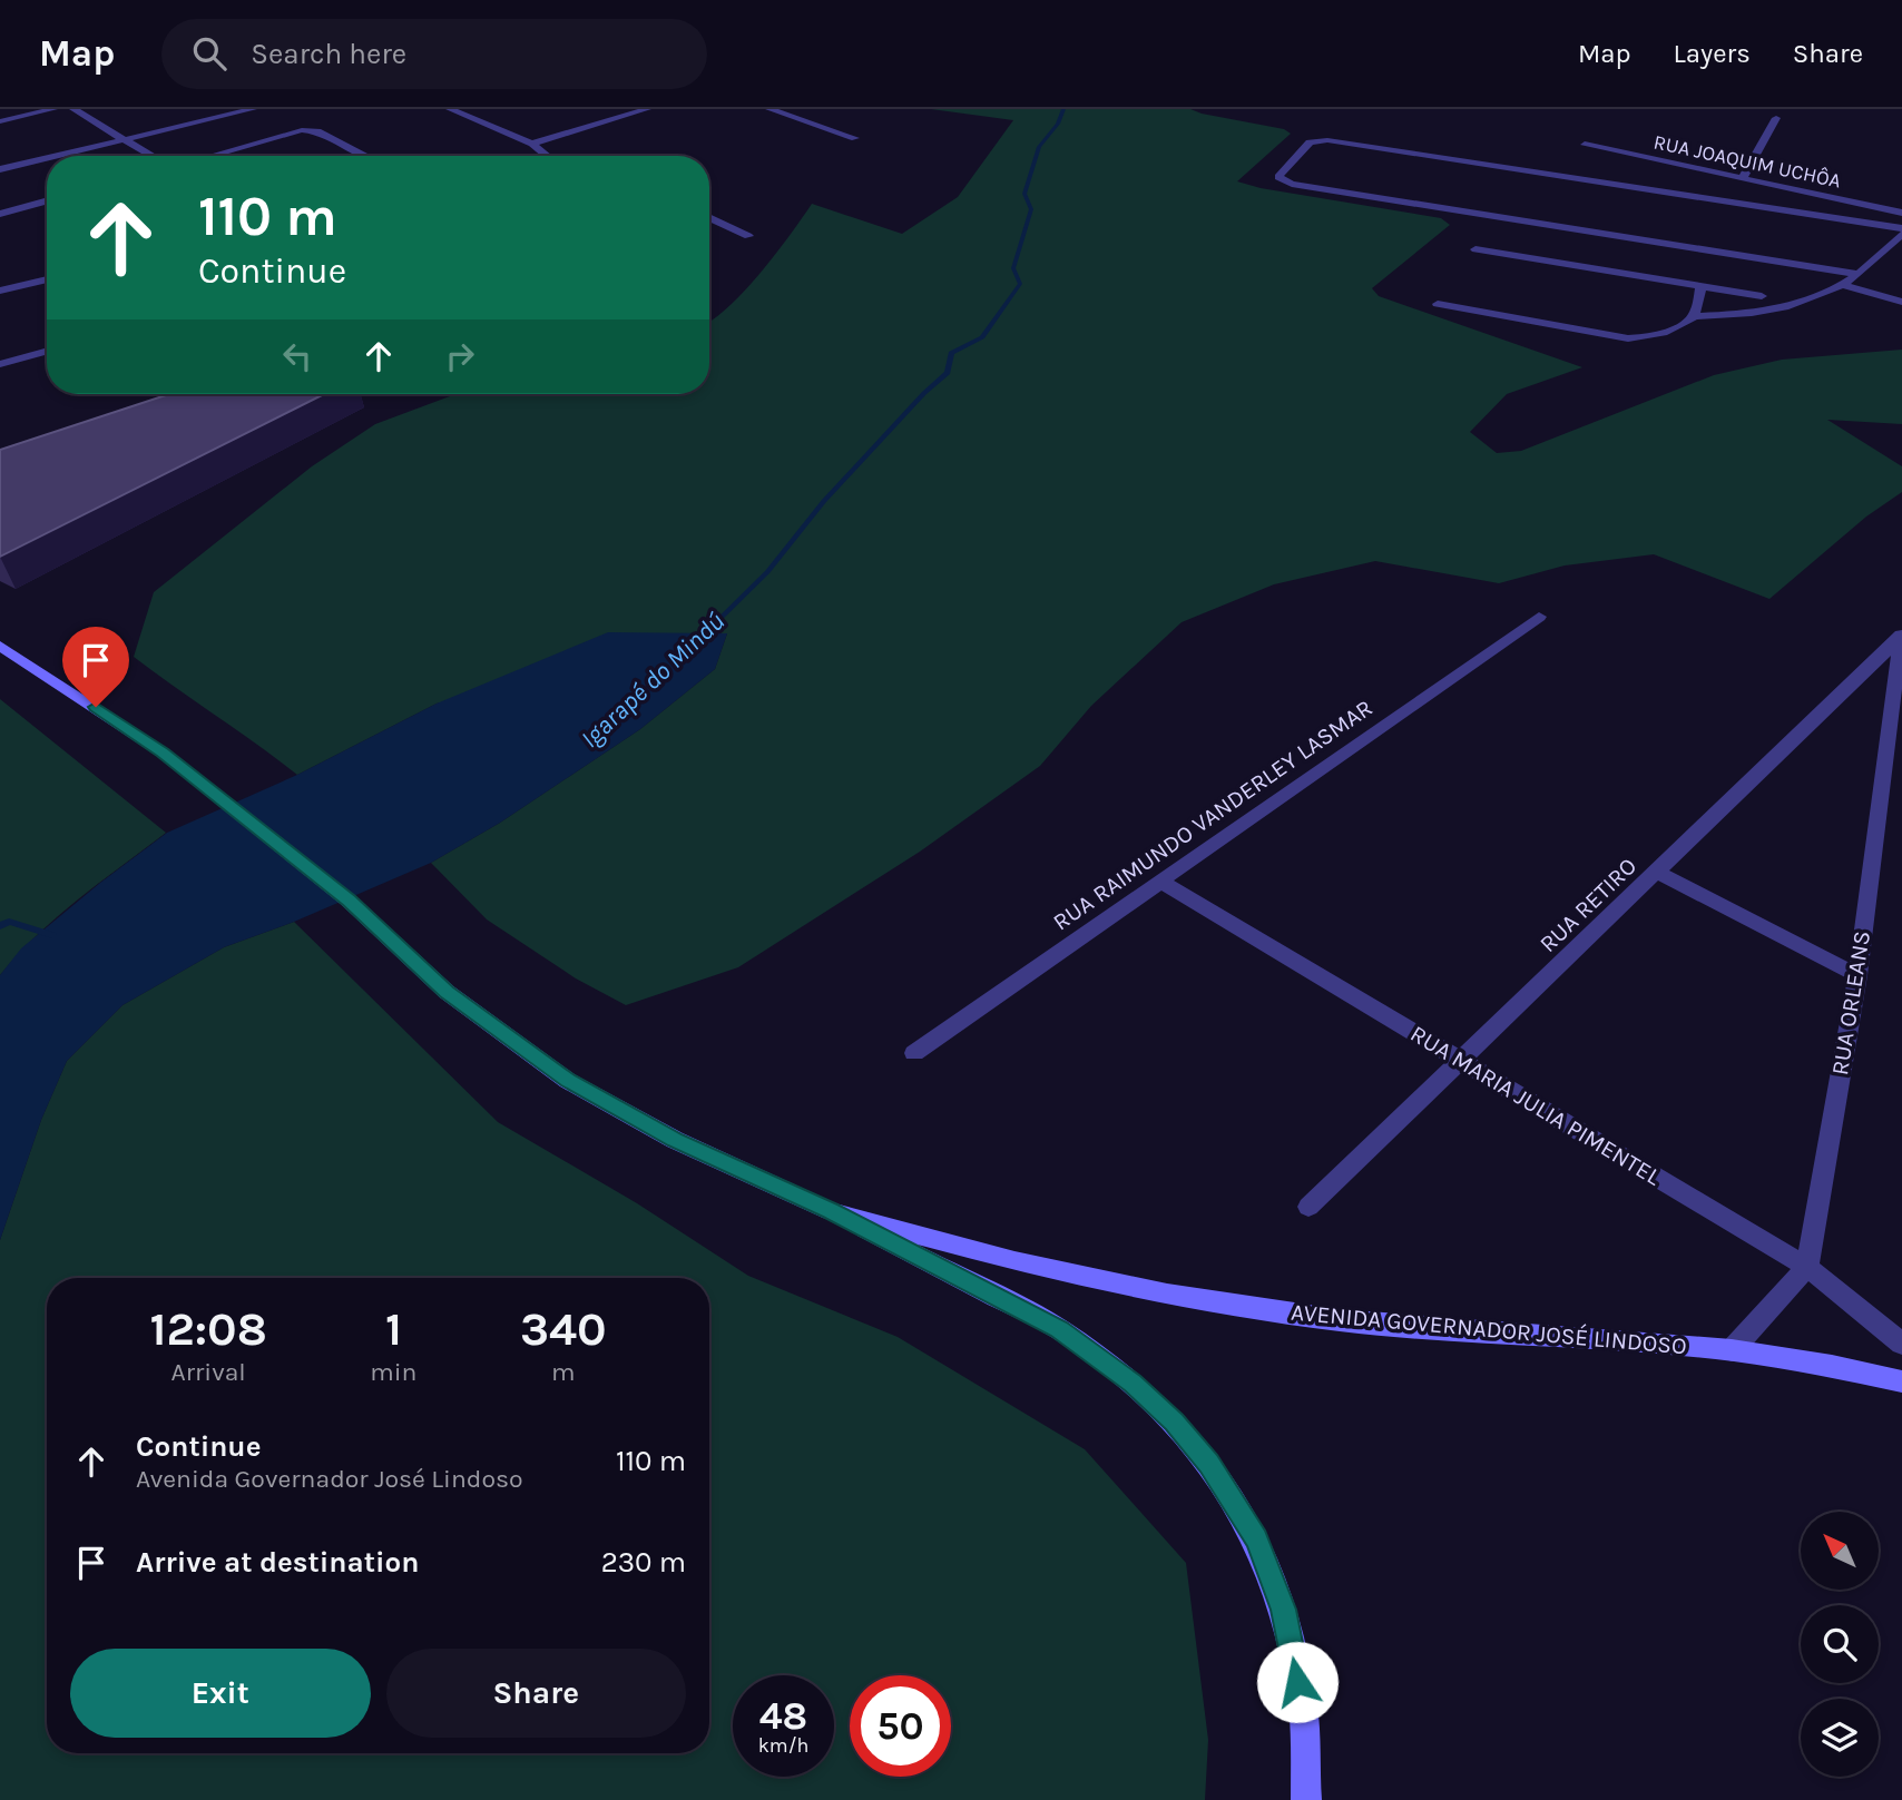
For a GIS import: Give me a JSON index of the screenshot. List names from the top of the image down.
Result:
{
  "streets": {
    "main road": ["AVENIDA GOVERNADOR JOSÉ LINDOSO"],
    "street": [
      "RUA JOAQUIM UCHÔA",
      "RUA RAIMUNDO VANDERLEY LASMAR",
      "RUA RETIRO",
      "RUA ORLEANS",
      "RUA MARIA JULIA PIMENTEL"
    ]
  },
  "crossings": [
    ["RUA RAIMUNDO VANDERLEY LASMAR", "RUA MARIA JULIA PIMENTEL"],
    ["RUA RETIRO", "RUA ORLEANS"],
    ["RUA RETIRO", "RUA MARIA JULIA PIMENTEL"],
    ["RUA ORLEANS", "RUA MARIA JULIA PIMENTEL"]
  ],
  "water": ["Igarapé do Mindú"],
  "north": "top left",
  "page": {
    "header": "Map",
    "search": "Search here",
    "nav": ["Map", "Layers", "Share"],
    "turn": ["110 m", "Continue"],
    "eta": [
      "12:08",
      "Arrival",
      "1",
      "min",
      "340",
      "m"
    ],
    "list": [
      {
        "name": "Continue",
        "note": "Avenida Governador José Lindoso",
        "value": "110 m"
      },
      {
        "name": "Arrive at destination",
        "value": "230 m"
      }
    ],
    "buttons": ["Exit", "Share"],
    "speed": "48 km/h",
    "limit": "50"
  }
}
